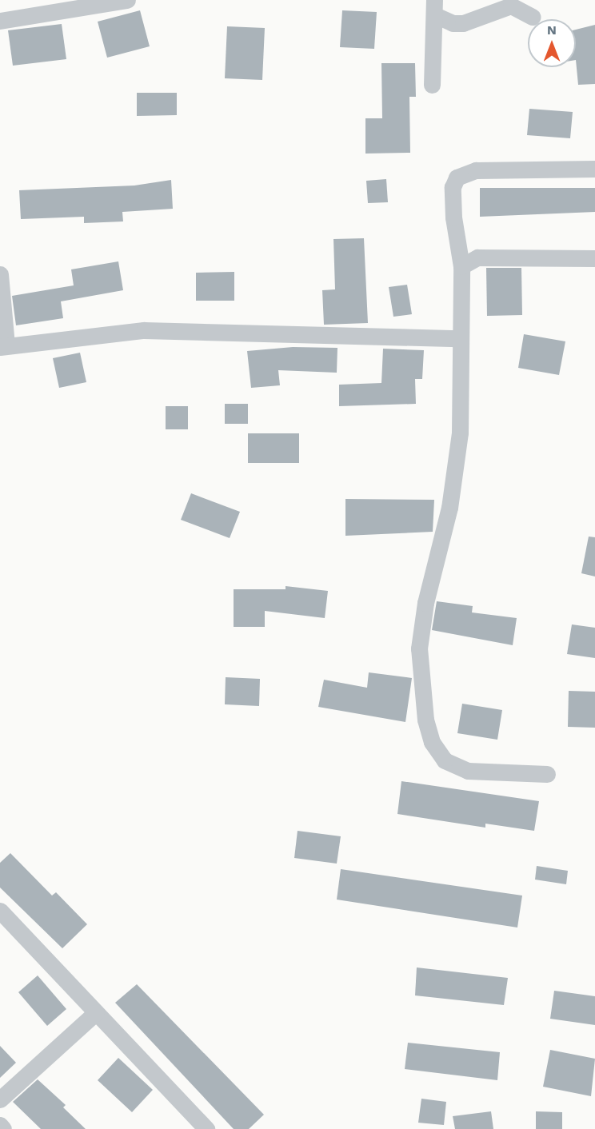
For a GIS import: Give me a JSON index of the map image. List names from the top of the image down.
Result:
{
  "north": "top"
}
